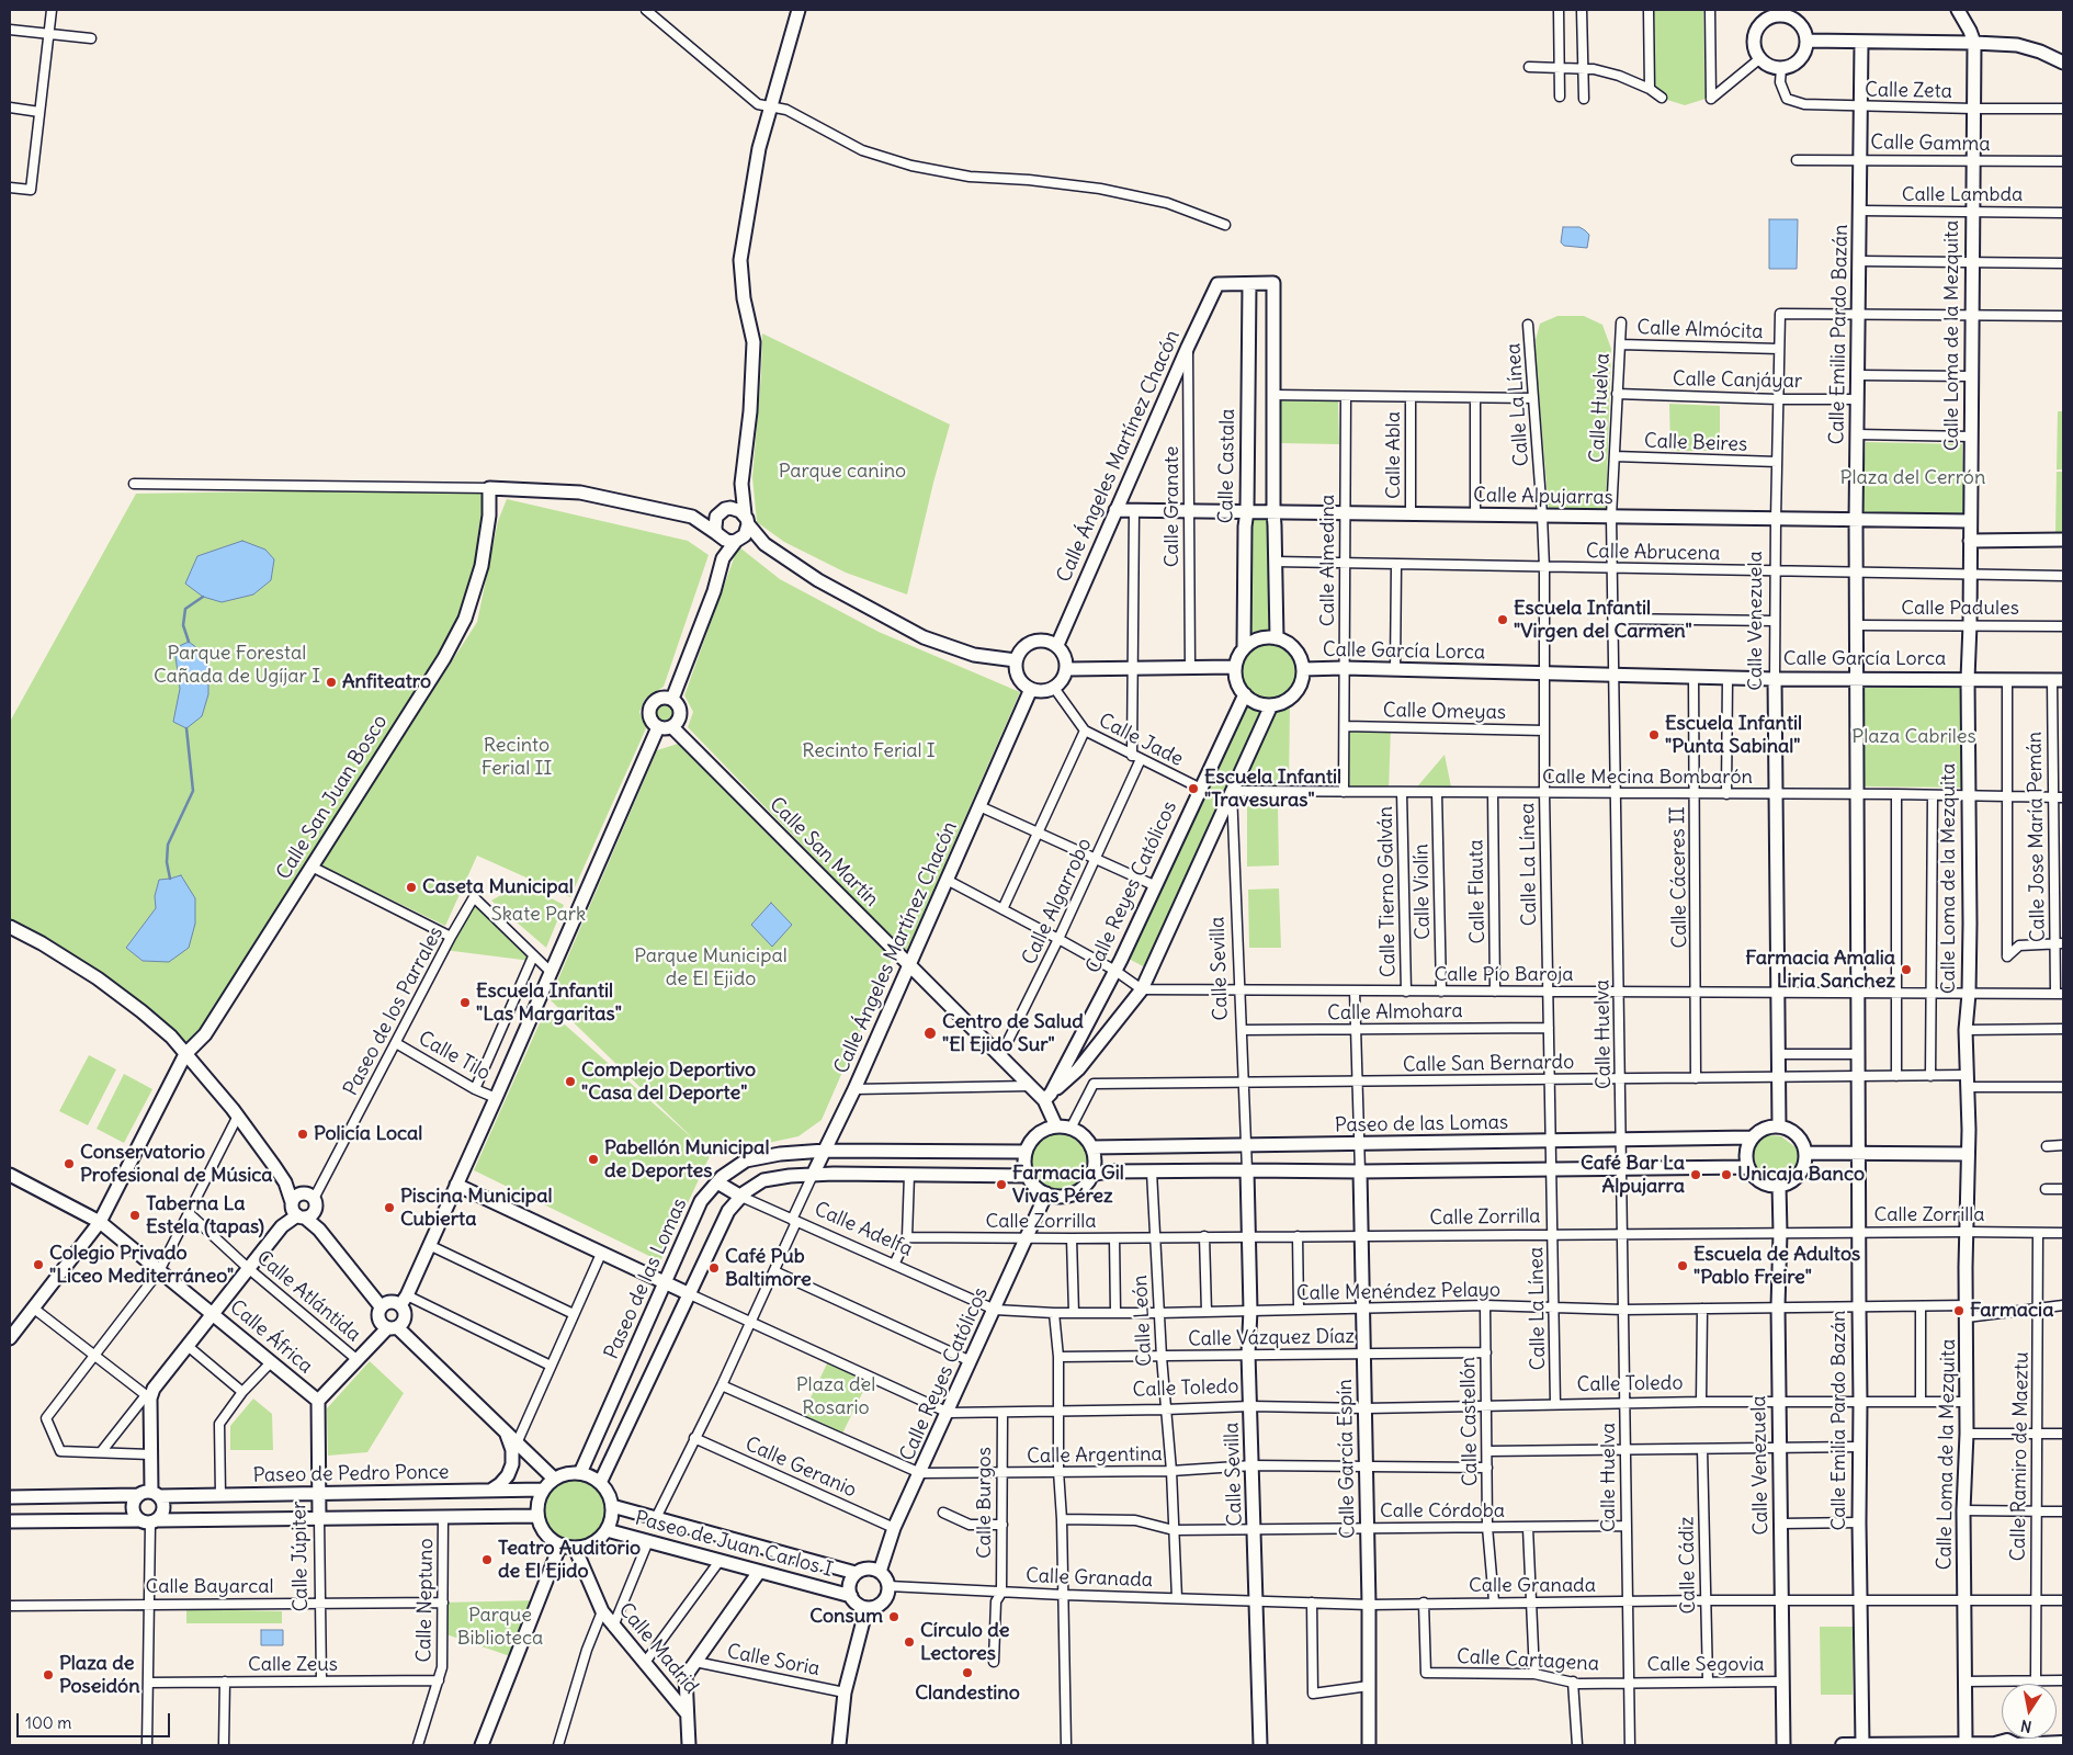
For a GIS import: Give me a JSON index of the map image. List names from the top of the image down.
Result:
{
  "streets": {
    "street": [
      "Calle Zeta",
      "Calle Gamma",
      "Calle Lambda",
      "Calle Almócita",
      "Calle Emilia Pardo Bazán",
      "Calle Loma de la Mezquita",
      "Calle Canjáyar",
      "Calle La Línea",
      "Calle Huelva",
      "Calle Beires",
      "Calle Abla",
      "Calle Ángeles Martínez Chacón",
      "Calle Castala",
      "Calle Alpujarras",
      "Calle Granate",
      "Calle Abrucena",
      "Calle Almedina",
      "Calle Padules",
      "Calle Venezuela",
      "Calle García Lorca",
      "Calle Omeyas",
      "Calle Jade",
      "Calle Mecina Bombarón",
      "Calle San Juan Bosco",
      "Calle Jose María Pemán",
      "Calle San Martín",
      "Calle Cáceres II",
      "Calle Reyes Católicos",
      "Calle Tierno Galván",
      "Calle Violín",
      "Calle Flauta",
      "Calle Algarrobo",
      "Calle Sevilla",
      "Calle Pío Baroja",
      "Paseo de los Parrales",
      "Calle Almohara",
      "Calle Tilo",
      "Calle San Bernardo",
      "Paseo de las Lomas",
      "Calle Zorrilla",
      "Calle Adelfa",
      "Calle Menéndez Pelayo",
      "Calle Atlántida",
      "Calle León",
      "Calle África",
      "Calle Vázquez Díaz",
      "Calle Toledo",
      "Calle Castellón",
      "Calle Argentina",
      "Calle Ramiro de Maeztu",
      "Calle García Espín",
      "Calle Geranio",
      "Paseo de Pedro Ponce",
      "Calle Burgos",
      "Calle Córdoba",
      "Paseo de Juan Carlos I",
      "Calle Júpiter",
      "Calle Cádiz",
      "Calle Granada",
      "Calle Bayarcal",
      "Calle Neptuno",
      "Calle Madrid",
      "Calle Soria",
      "Calle Cartagena",
      "Calle Zeus",
      "Calle Segovia"
    ]
  },
  "crossings": [
    ["Calle Zeta", "Calle Emilia Pardo Bazán"],
    ["Calle Zeta", "Calle Loma de la Mezquita"],
    ["Calle Gamma", "Calle Emilia Pardo Bazán"],
    ["Calle Gamma", "Calle Loma de la Mezquita"],
    ["Calle Lambda", "Calle Emilia Pardo Bazán"],
    ["Calle Lambda", "Calle Loma de la Mezquita"],
    ["Calle Almócita", "Calle Huelva"],
    ["Calle Almócita", "Calle Venezuela"],
    ["Calle Emilia Pardo Bazán", "Calle Canjáyar"],
    ["Calle Emilia Pardo Bazán", "Calle Alpujarras"],
    ["Calle Emilia Pardo Bazán", "Calle Abrucena"],
    ["Calle Emilia Pardo Bazán", "Calle Padules"],
    ["Calle Emilia Pardo Bazán", "Calle Venezuela"],
    ["Calle Emilia Pardo Bazán", "Calle García Lorca"],
    ["Calle Emilia Pardo Bazán", "Calle Mecina Bombarón"],
    ["Calle Emilia Pardo Bazán", "Calle Pío Baroja"],
    ["Calle Emilia Pardo Bazán", "Calle San Bernardo"],
    ["Calle Emilia Pardo Bazán", "Calle Zorrilla"],
    ["Calle Emilia Pardo Bazán", "Calle Menéndez Pelayo"],
    ["Calle Emilia Pardo Bazán", "Calle Toledo"],
    ["Calle Emilia Pardo Bazán", "Calle Granada"],
    ["Calle Loma de la Mezquita", "Calle Alpujarras"],
    ["Calle Loma de la Mezquita", "Calle Abrucena"],
    ["Calle Loma de la Mezquita", "Calle Padules"],
    ["Calle Loma de la Mezquita", "Calle García Lorca"],
    ["Calle Loma de la Mezquita", "Calle Mecina Bombarón"],
    ["Calle Loma de la Mezquita", "Calle Pío Baroja"],
    ["Calle Loma de la Mezquita", "Calle San Bernardo"],
    ["Calle Loma de la Mezquita", "Calle Zorrilla"],
    ["Calle Loma de la Mezquita", "Calle Menéndez Pelayo"],
    ["Calle Loma de la Mezquita", "Calle Toledo"],
    ["Calle Loma de la Mezquita", "Calle Granada"],
    ["Calle Canjáyar", "Calle Huelva"],
    ["Calle Canjáyar", "Calle Venezuela"],
    ["Calle La Línea", "Calle Alpujarras"],
    ["Calle La Línea", "Calle Abrucena"],
    ["Calle La Línea", "Calle García Lorca"],
    ["Calle La Línea", "Calle Omeyas"],
    ["Calle La Línea", "Calle Mecina Bombarón"],
    ["Calle La Línea", "Calle Pío Baroja"],
    ["Calle La Línea", "Calle Almohara"],
    ["Calle La Línea", "Calle San Bernardo"],
    ["Calle La Línea", "Paseo de las Lomas"],
    ["Calle La Línea", "Calle Zorrilla"],
    ["Calle La Línea", "Calle Menéndez Pelayo"],
    ["Calle La Línea", "Calle Toledo"],
    ["Calle Huelva", "Calle Beires"],
    ["Calle Huelva", "Calle Alpujarras"],
    ["Calle Huelva", "Calle Abrucena"],
    ["Calle Huelva", "Calle García Lorca"],
    ["Calle Huelva", "Calle Mecina Bombarón"],
    ["Calle Huelva", "Calle Pío Baroja"],
    ["Calle Huelva", "Calle San Bernardo"],
    ["Calle Huelva", "Paseo de las Lomas"],
    ["Calle Huelva", "Calle Zorrilla"],
    ["Calle Huelva", "Calle Menéndez Pelayo"],
    ["Calle Huelva", "Calle Toledo"],
    ["Calle Huelva", "Calle Córdoba"],
    ["Calle Huelva", "Calle Granada"],
    ["Calle Huelva", "Calle Cartagena"],
    ["Calle Huelva", "Calle Segovia"],
    ["Calle Beires", "Calle Venezuela"],
    ["Calle Abla", "Calle Alpujarras"],
    ["Calle Ángeles Martínez Chacón", "Calle Castala"],
    ["Calle Ángeles Martínez Chacón", "Calle Alpujarras"],
    ["Calle Ángeles Martínez Chacón", "Calle Granate"],
    ["Calle Ángeles Martínez Chacón", "Calle Jade"],
    ["Calle Ángeles Martínez Chacón", "Calle San Martín"],
    ["Calle Ángeles Martínez Chacón", "Paseo de las Lomas"],
    ["Calle Ángeles Martínez Chacón", "Calle Adelfa"],
    ["Calle Ángeles Martínez Chacón", "Calle Toledo"],
    ["Calle Ángeles Martínez Chacón", "Calle Argentina"],
    ["Calle Ángeles Martínez Chacón", "Calle Geranio"],
    ["Calle Ángeles Martínez Chacón", "Paseo de Juan Carlos I"],
    ["Calle Castala", "Calle Alpujarras"],
    ["Calle Castala", "Calle García Lorca"],
    ["Calle Castala", "Calle Reyes Católicos"],
    ["Calle Alpujarras", "Calle Granate"],
    ["Calle Alpujarras", "Calle Almedina"],
    ["Calle Alpujarras", "Calle Venezuela"],
    ["Calle Abrucena", "Calle Almedina"],
    ["Calle Abrucena", "Calle Venezuela"],
    ["Calle Almedina", "Calle García Lorca"],
    ["Calle Almedina", "Calle Omeyas"],
    ["Calle Almedina", "Calle Mecina Bombarón"],
    ["Calle Venezuela", "Calle García Lorca"],
    ["Calle Venezuela", "Calle Mecina Bombarón"],
    ["Calle Venezuela", "Calle Pío Baroja"],
    ["Calle Venezuela", "Calle San Bernardo"],
    ["Calle Venezuela", "Paseo de las Lomas"],
    ["Calle Venezuela", "Calle Zorrilla"],
    ["Calle Venezuela", "Calle Menéndez Pelayo"],
    ["Calle Venezuela", "Calle Toledo"],
    ["Calle Venezuela", "Calle Granada"],
    ["Calle Venezuela", "Calle Segovia"],
    ["Calle García Lorca", "Calle Jose María Pemán"],
    ["Calle García Lorca", "Calle Cáceres II"],
    ["Calle García Lorca", "Calle Reyes Católicos"],
    ["Calle Jade", "Calle Reyes Católicos"],
    ["Calle Jade", "Calle Algarrobo"],
    ["Calle Mecina Bombarón", "Calle Jose María Pemán"],
    ["Calle Mecina Bombarón", "Calle Cáceres II"],
    ["Calle Mecina Bombarón", "Calle Tierno Galván"],
    ["Calle Mecina Bombarón", "Calle Violín"],
    ["Calle Mecina Bombarón", "Calle Flauta"],
    ["Calle Mecina Bombarón", "Calle Sevilla"],
    ["Calle San Juan Bosco", "Calle África"],
    ["Calle Jose María Pemán", "Calle Pío Baroja"],
    ["Calle San Martín", "Calle Reyes Católicos"],
    ["Calle San Martín", "Calle Algarrobo"],
    ["Calle San Martín", "Calle San Bernardo"],
    ["Calle San Martín", "Paseo de las Lomas"],
    ["Calle Cáceres II", "Calle Pío Baroja"],
    ["Calle Cáceres II", "Calle San Bernardo"],
    ["Calle Reyes Católicos", "Calle San Bernardo"],
    ["Calle Reyes Católicos", "Paseo de las Lomas"],
    ["Calle Reyes Católicos", "Calle Zorrilla"],
    ["Calle Reyes Católicos", "Calle Adelfa"],
    ["Calle Reyes Católicos", "Calle Menéndez Pelayo"],
    ["Calle Reyes Católicos", "Calle Toledo"],
    ["Calle Reyes Católicos", "Calle Argentina"],
    ["Calle Reyes Católicos", "Calle Geranio"],
    ["Calle Reyes Católicos", "Paseo de Juan Carlos I"],
    ["Calle Reyes Católicos", "Calle Granada"],
    ["Calle Tierno Galván", "Calle Pío Baroja"],
    ["Calle Violín", "Calle Pío Baroja"],
    ["Calle Flauta", "Calle Pío Baroja"],
    ["Calle Sevilla", "Calle Pío Baroja"],
    ["Calle Sevilla", "Calle Almohara"],
    ["Calle Sevilla", "Calle San Bernardo"],
    ["Calle Sevilla", "Paseo de las Lomas"],
    ["Calle Sevilla", "Calle Zorrilla"],
    ["Calle Sevilla", "Calle Menéndez Pelayo"],
    ["Calle Sevilla", "Calle Vázquez Díaz"],
    ["Calle Sevilla", "Calle Toledo"],
    ["Calle Sevilla", "Calle Argentina"],
    ["Calle Sevilla", "Calle Córdoba"],
    ["Calle Sevilla", "Calle Granada"],
    ["Paseo de los Parrales", "Calle Tilo"],
    ["Calle San Bernardo", "Paseo de las Lomas"],
    ["Paseo de las Lomas", "Calle Adelfa"],
    ["Paseo de las Lomas", "Calle Toledo"],
    ["Paseo de las Lomas", "Paseo de Pedro Ponce"],
    ["Paseo de las Lomas", "Paseo de Juan Carlos I"],
    ["Paseo de las Lomas", "Calle Madrid"],
    ["Calle Zorrilla", "Calle León"],
    ["Calle Zorrilla", "Calle Ramiro de Maeztu"],
    ["Calle Zorrilla", "Calle García Espín"],
    ["Calle Adelfa", "Calle Menéndez Pelayo"],
    ["Calle Menéndez Pelayo", "Calle León"],
    ["Calle Menéndez Pelayo", "Calle Castellón"],
    ["Calle Menéndez Pelayo", "Calle Ramiro de Maeztu"],
    ["Calle Menéndez Pelayo", "Calle García Espín"],
    ["Calle León", "Calle Vázquez Díaz"],
    ["Calle León", "Calle Toledo"],
    ["Calle León", "Calle Argentina"],
    ["Calle León", "Calle Córdoba"],
    ["Calle León", "Calle Granada"],
    ["Calle África", "Calle Júpiter"],
    ["Calle Vázquez Díaz", "Calle Castellón"],
    ["Calle Vázquez Díaz", "Calle García Espín"],
    ["Calle Toledo", "Calle Castellón"],
    ["Calle Toledo", "Calle García Espín"],
    ["Calle Toledo", "Calle Burgos"],
    ["Calle Castellón", "Calle Argentina"],
    ["Calle Castellón", "Calle Córdoba"],
    ["Calle Castellón", "Calle Granada"],
    ["Calle Argentina", "Calle García Espín"],
    ["Calle Argentina", "Calle Burgos"],
    ["Calle Ramiro de Maeztu", "Calle Granada"],
    ["Calle García Espín", "Calle Córdoba"],
    ["Calle García Espín", "Calle Granada"],
    ["Paseo de Pedro Ponce", "Paseo de Juan Carlos I"],
    ["Paseo de Pedro Ponce", "Calle Júpiter"],
    ["Paseo de Pedro Ponce", "Calle Madrid"],
    ["Calle Burgos", "Calle Granada"],
    ["Paseo de Juan Carlos I", "Calle Granada"],
    ["Paseo de Juan Carlos I", "Calle Madrid"],
    ["Calle Júpiter", "Calle Bayarcal"],
    ["Calle Júpiter", "Calle Zeus"],
    ["Calle Cádiz", "Calle Granada"],
    ["Calle Cádiz", "Calle Segovia"],
    ["Calle Granada", "Calle Cartagena"],
    ["Calle Bayarcal", "Calle Neptuno"],
    ["Calle Neptuno", "Calle Zeus"],
    ["Calle Madrid", "Calle Soria"],
    ["Calle Cartagena", "Calle Segovia"]
  ],
  "parks": [
    "Parque canino",
    "Plaza del Cerrón",
    "Parque Forestal Cañada de Ugíjar I",
    "Plaza Cabriles",
    "Recinto Ferial II",
    "Recinto Ferial I",
    "Skate Park",
    "Parque Municipal de El Ejido",
    "Plaza del Rosario",
    "Parque Biblioteca"
  ],
  "places": [
    "Escuela Infantil \"Virgen del Carmen\"",
    "Anfiteatro",
    "Escuela Infantil \"Punta Sabinal\"",
    "Escuela Infantil \"Travesuras\"",
    "Caseta Municipal",
    "Farmacia Amalia Liria Sanchez",
    "Escuela Infantil \"Las Margaritas\"",
    "Centro de Salud \"El Ejido Sur\"",
    "Complejo Deportivo \"Casa del Deporte\"",
    "Policía Local",
    "Pabellón Municipal de Deportes",
    "Conservatorio Profesional de Música",
    "Café Bar La Alpujarra",
    "Unicaja Banco",
    "Farmacia Gil Vivas Pérez",
    "Piscina Municipal Cubierta",
    "Taberna La Estela (tapas)",
    "Colegio Privado \"Liceo Mediterráneo\"",
    "Escuela de Adultos \"Pablo Freire\"",
    "Café Pub Baltimore",
    "Farmacia",
    "Teatro Auditorio de El Ejido",
    "Consum",
    "Círculo de Lectores",
    "Clandestino",
    "Plaza de Poseidón"
  ],
  "scale_bar": "100 m",
  "north": "bottom"
}
